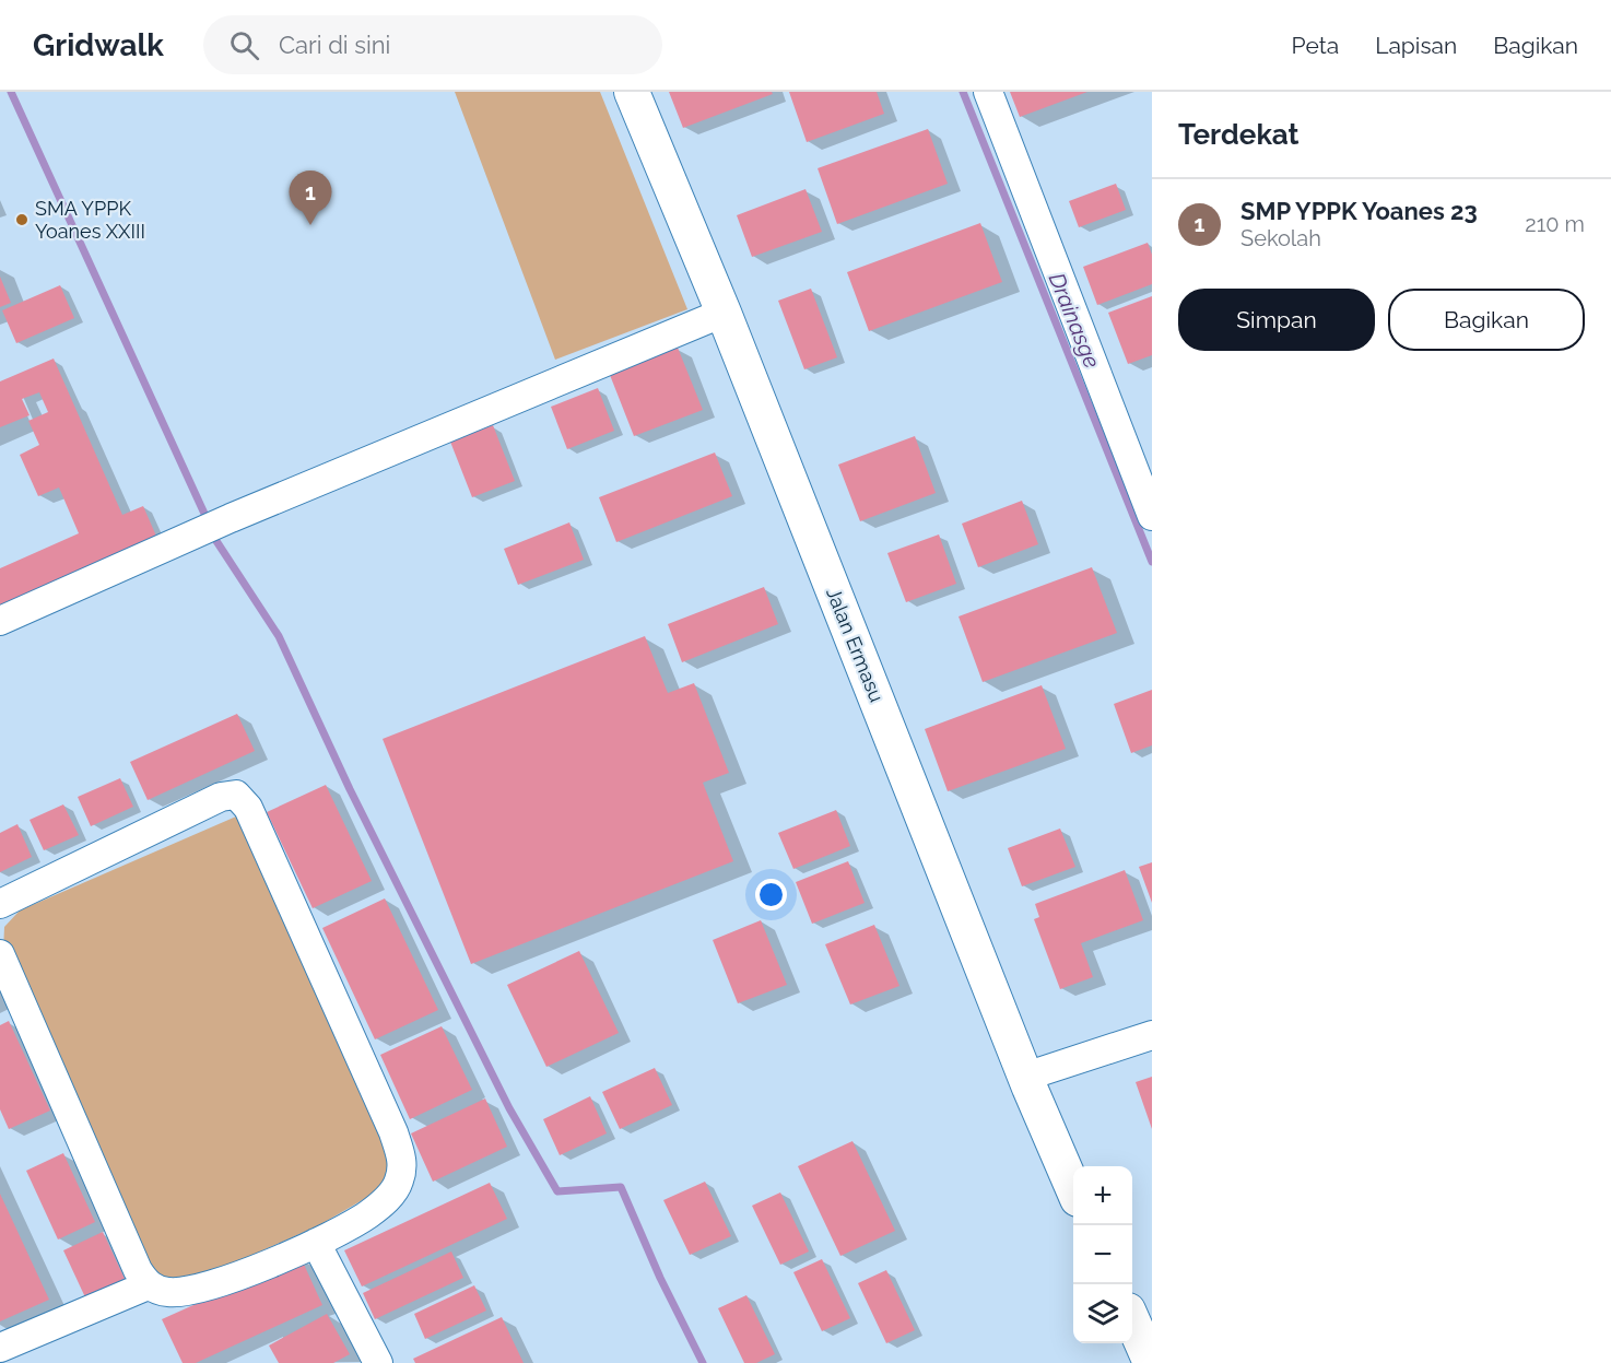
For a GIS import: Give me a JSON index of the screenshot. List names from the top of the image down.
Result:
{
  "streets": {
    "street": ["Jalan Ermasu"]
  },
  "water": ["Drainasge"],
  "places": ["SMA YPPK Yoanes XXIII"],
  "page": {
    "header": "Gridwalk",
    "search": "Cari di sini",
    "nav": ["Peta", "Lapisan", "Bagikan"],
    "heading": "Terdekat",
    "pins": "1",
    "list": [
      {
        "mark": "1",
        "name": "SMP YPPK Yoanes 23",
        "note": "Sekolah",
        "value": "210 m"
      }
    ],
    "buttons": ["Simpan", "Bagikan"],
    "map_buttons": ["+", "−"]
  }
}
